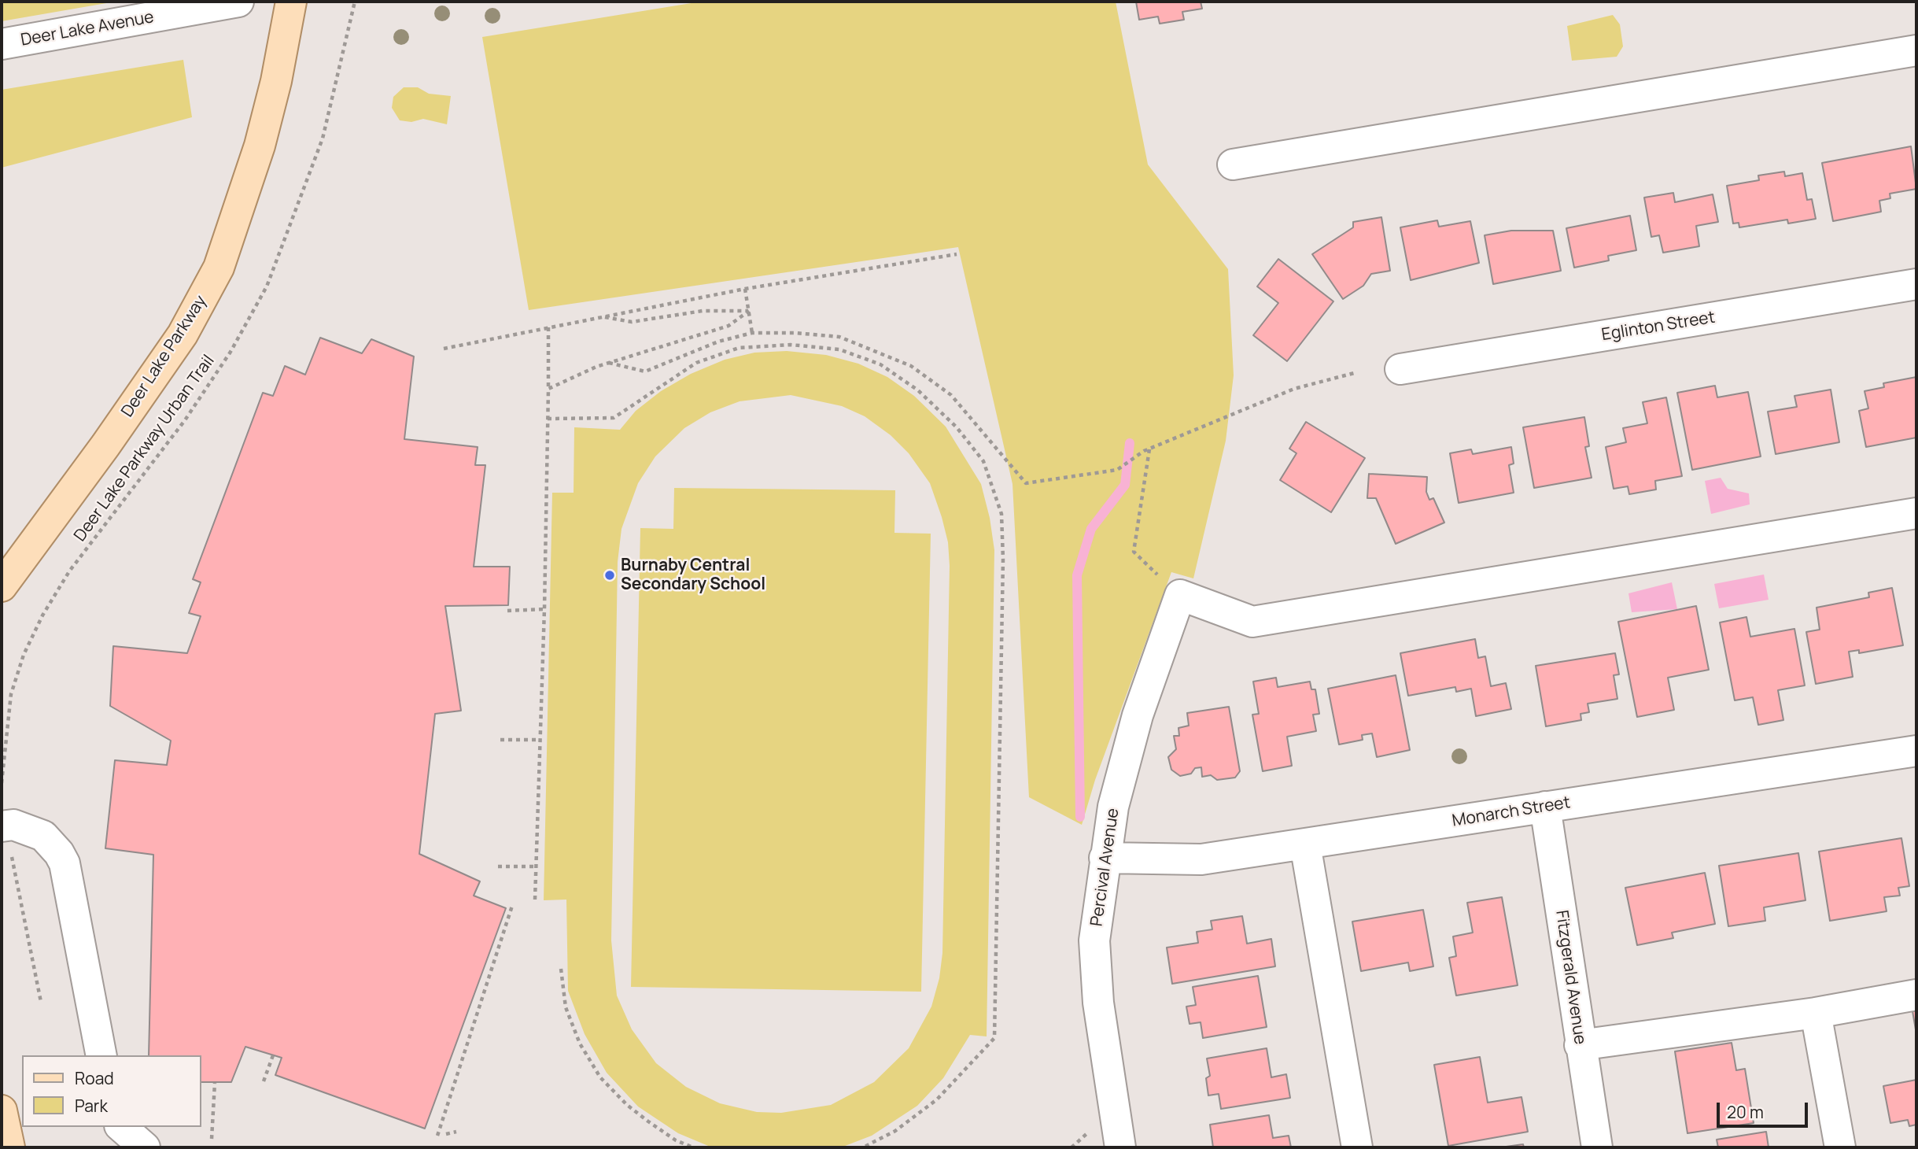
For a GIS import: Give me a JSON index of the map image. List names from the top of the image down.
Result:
{
  "streets": {
    "main road": ["Deer Lake Parkway"],
    "street": [
      "Deer Lake Avenue",
      "Eglinton Street",
      "Monarch Street",
      "Percival Avenue",
      "Fitzgerald Avenue"
    ],
    "path": ["Deer Lake Parkway Urban Trail"]
  },
  "crossings": [
    ["Monarch Street", "Percival Avenue"],
    ["Monarch Street", "Fitzgerald Avenue"]
  ],
  "places": ["Burnaby Central Secondary School"],
  "legend": ["Road", "Park"],
  "scale_bar": "20 m"
}
